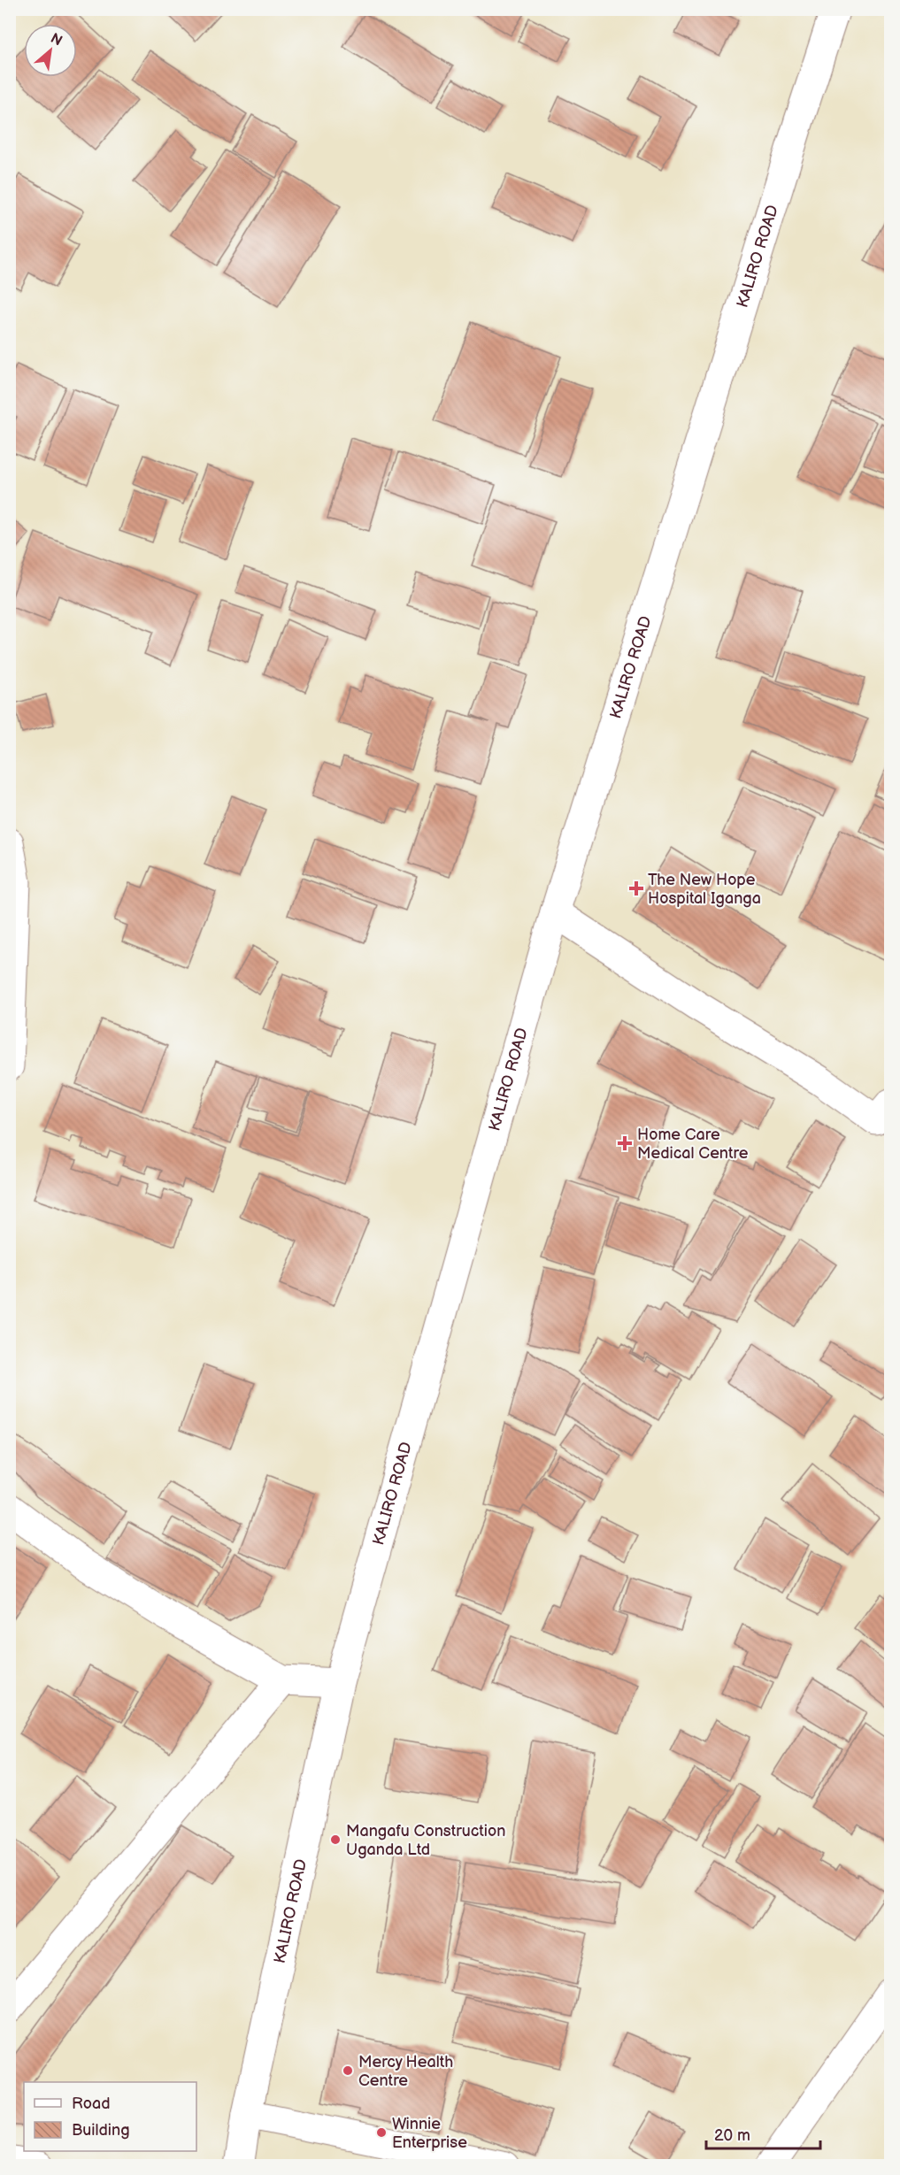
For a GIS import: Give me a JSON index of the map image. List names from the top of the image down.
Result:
{
  "streets": {
    "main road": ["KALIRO ROAD"]
  },
  "places": {
    "health": ["The New Hope Hospital Iganga", "Home Care Medical Centre"],
    "other": ["Mangafu Construction Uganda Ltd", "Mercy Health Centre", "Winnie Enterprise"]
  },
  "legend": ["Road", "Building"],
  "scale_bar": "20 m",
  "north": "top right"
}
